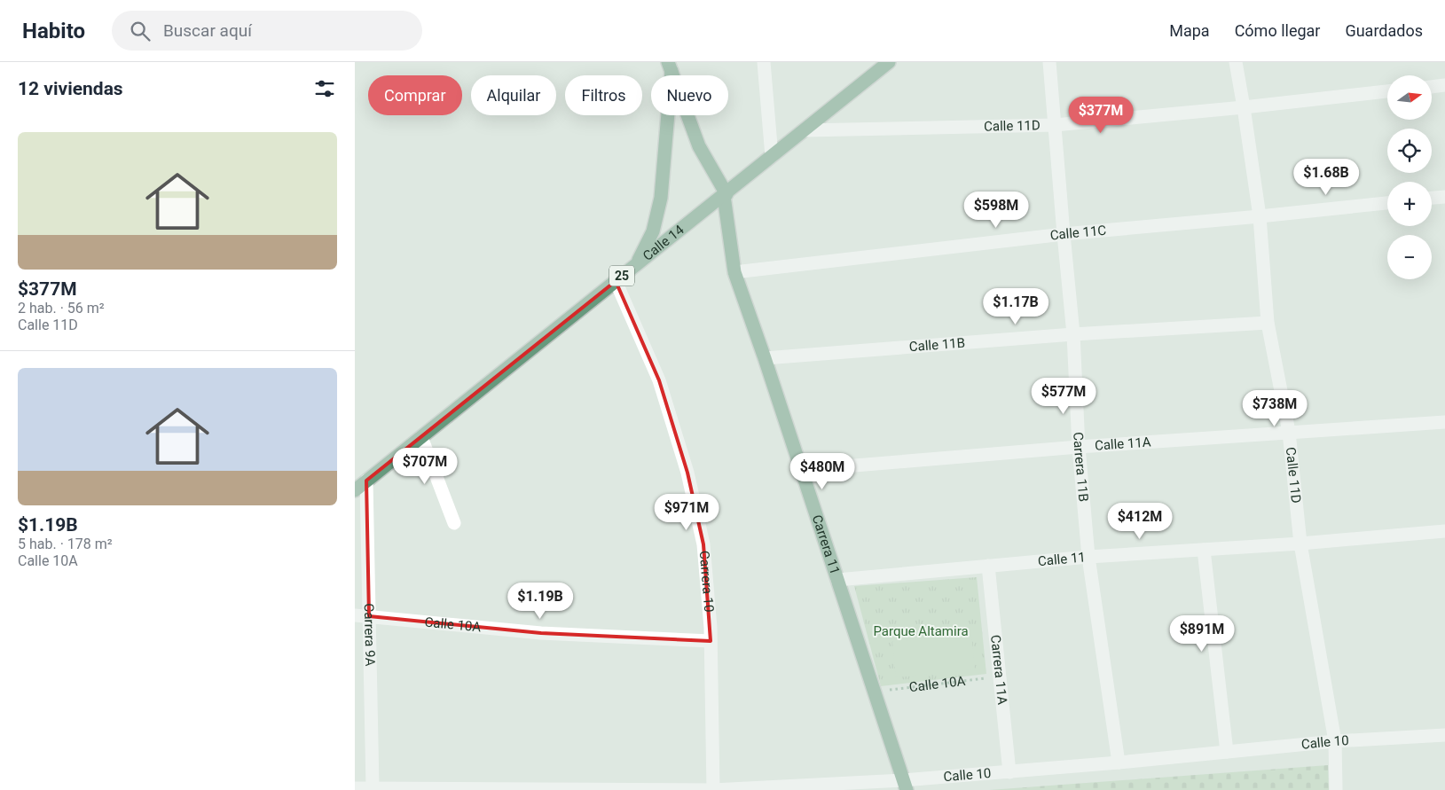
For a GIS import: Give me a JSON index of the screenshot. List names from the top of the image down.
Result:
{
  "streets": {
    "main road": ["Calle 14", "25", "Carrera 11"],
    "street": [
      "Calle 11D",
      "Calle 11C",
      "Calle 11B",
      "Calle 11A",
      "Carrera 11B",
      "Calle 11",
      "Carrera 10",
      "Calle 10A",
      "Carrera 9A",
      "Carrera 11A",
      "Calle 10"
    ]
  },
  "crossings": [
    ["Calle 11D", "Calle 11C"],
    ["Calle 11D", "Calle 14"],
    ["Calle 11D", "Calle 11B"],
    ["Calle 11D", "Calle 11A"],
    ["Calle 11D", "Carrera 11B"],
    ["Calle 11D", "Calle 11"],
    ["Calle 11D", "Calle 10"],
    ["Calle 11C", "Carrera 11B"],
    ["Calle 11C", "Carrera 11"],
    ["Calle 14", "Carrera 11"],
    ["Calle 14", "Carrera 10"],
    ["Calle 14", "Carrera 9A"],
    ["Calle 11B", "Carrera 11B"],
    ["Calle 11B", "Carrera 11"],
    ["Calle 11A", "Carrera 11B"],
    ["Calle 11A", "Carrera 11"],
    ["Carrera 11B", "Calle 11"],
    ["Carrera 11B", "Calle 10"],
    ["Carrera 11", "Calle 11"],
    ["Carrera 11", "Calle 10A"],
    ["Carrera 11", "Calle 10"],
    ["Calle 11", "Carrera 11A"],
    ["Carrera 10", "Calle 10A"],
    ["Carrera 10", "Calle 10"],
    ["Calle 10A", "Carrera 9A"],
    ["Calle 10A", "Carrera 11A"],
    ["Carrera 9A", "Calle 10"],
    ["Carrera 11A", "Calle 10"]
  ],
  "parks": ["Parque Altamira"],
  "north": "right",
  "page": {
    "header": "Habito",
    "search": "Buscar aquí",
    "nav": ["Mapa", "Cómo llegar", "Guardados"],
    "heading": "12 viviendas",
    "map_buttons": ["+", "−"],
    "chip": [
      "Comprar",
      "Alquilar",
      "Filtros",
      "Nuevo"
    ],
    "price": [
      "$377M",
      "$1.68B",
      "$598M",
      "$1.17B",
      "$577M",
      "$738M",
      "$707M",
      "$480M",
      "$971M",
      "$412M",
      "$1.19B",
      "$891M"
    ],
    "list": [
      {
        "name": "$377M",
        "note": "2 hab. · 56 m² · Calle 11D"
      },
      {
        "name": "$1.19B",
        "note": "5 hab. · 178 m² · Calle 10A"
      }
    ]
  }
}
